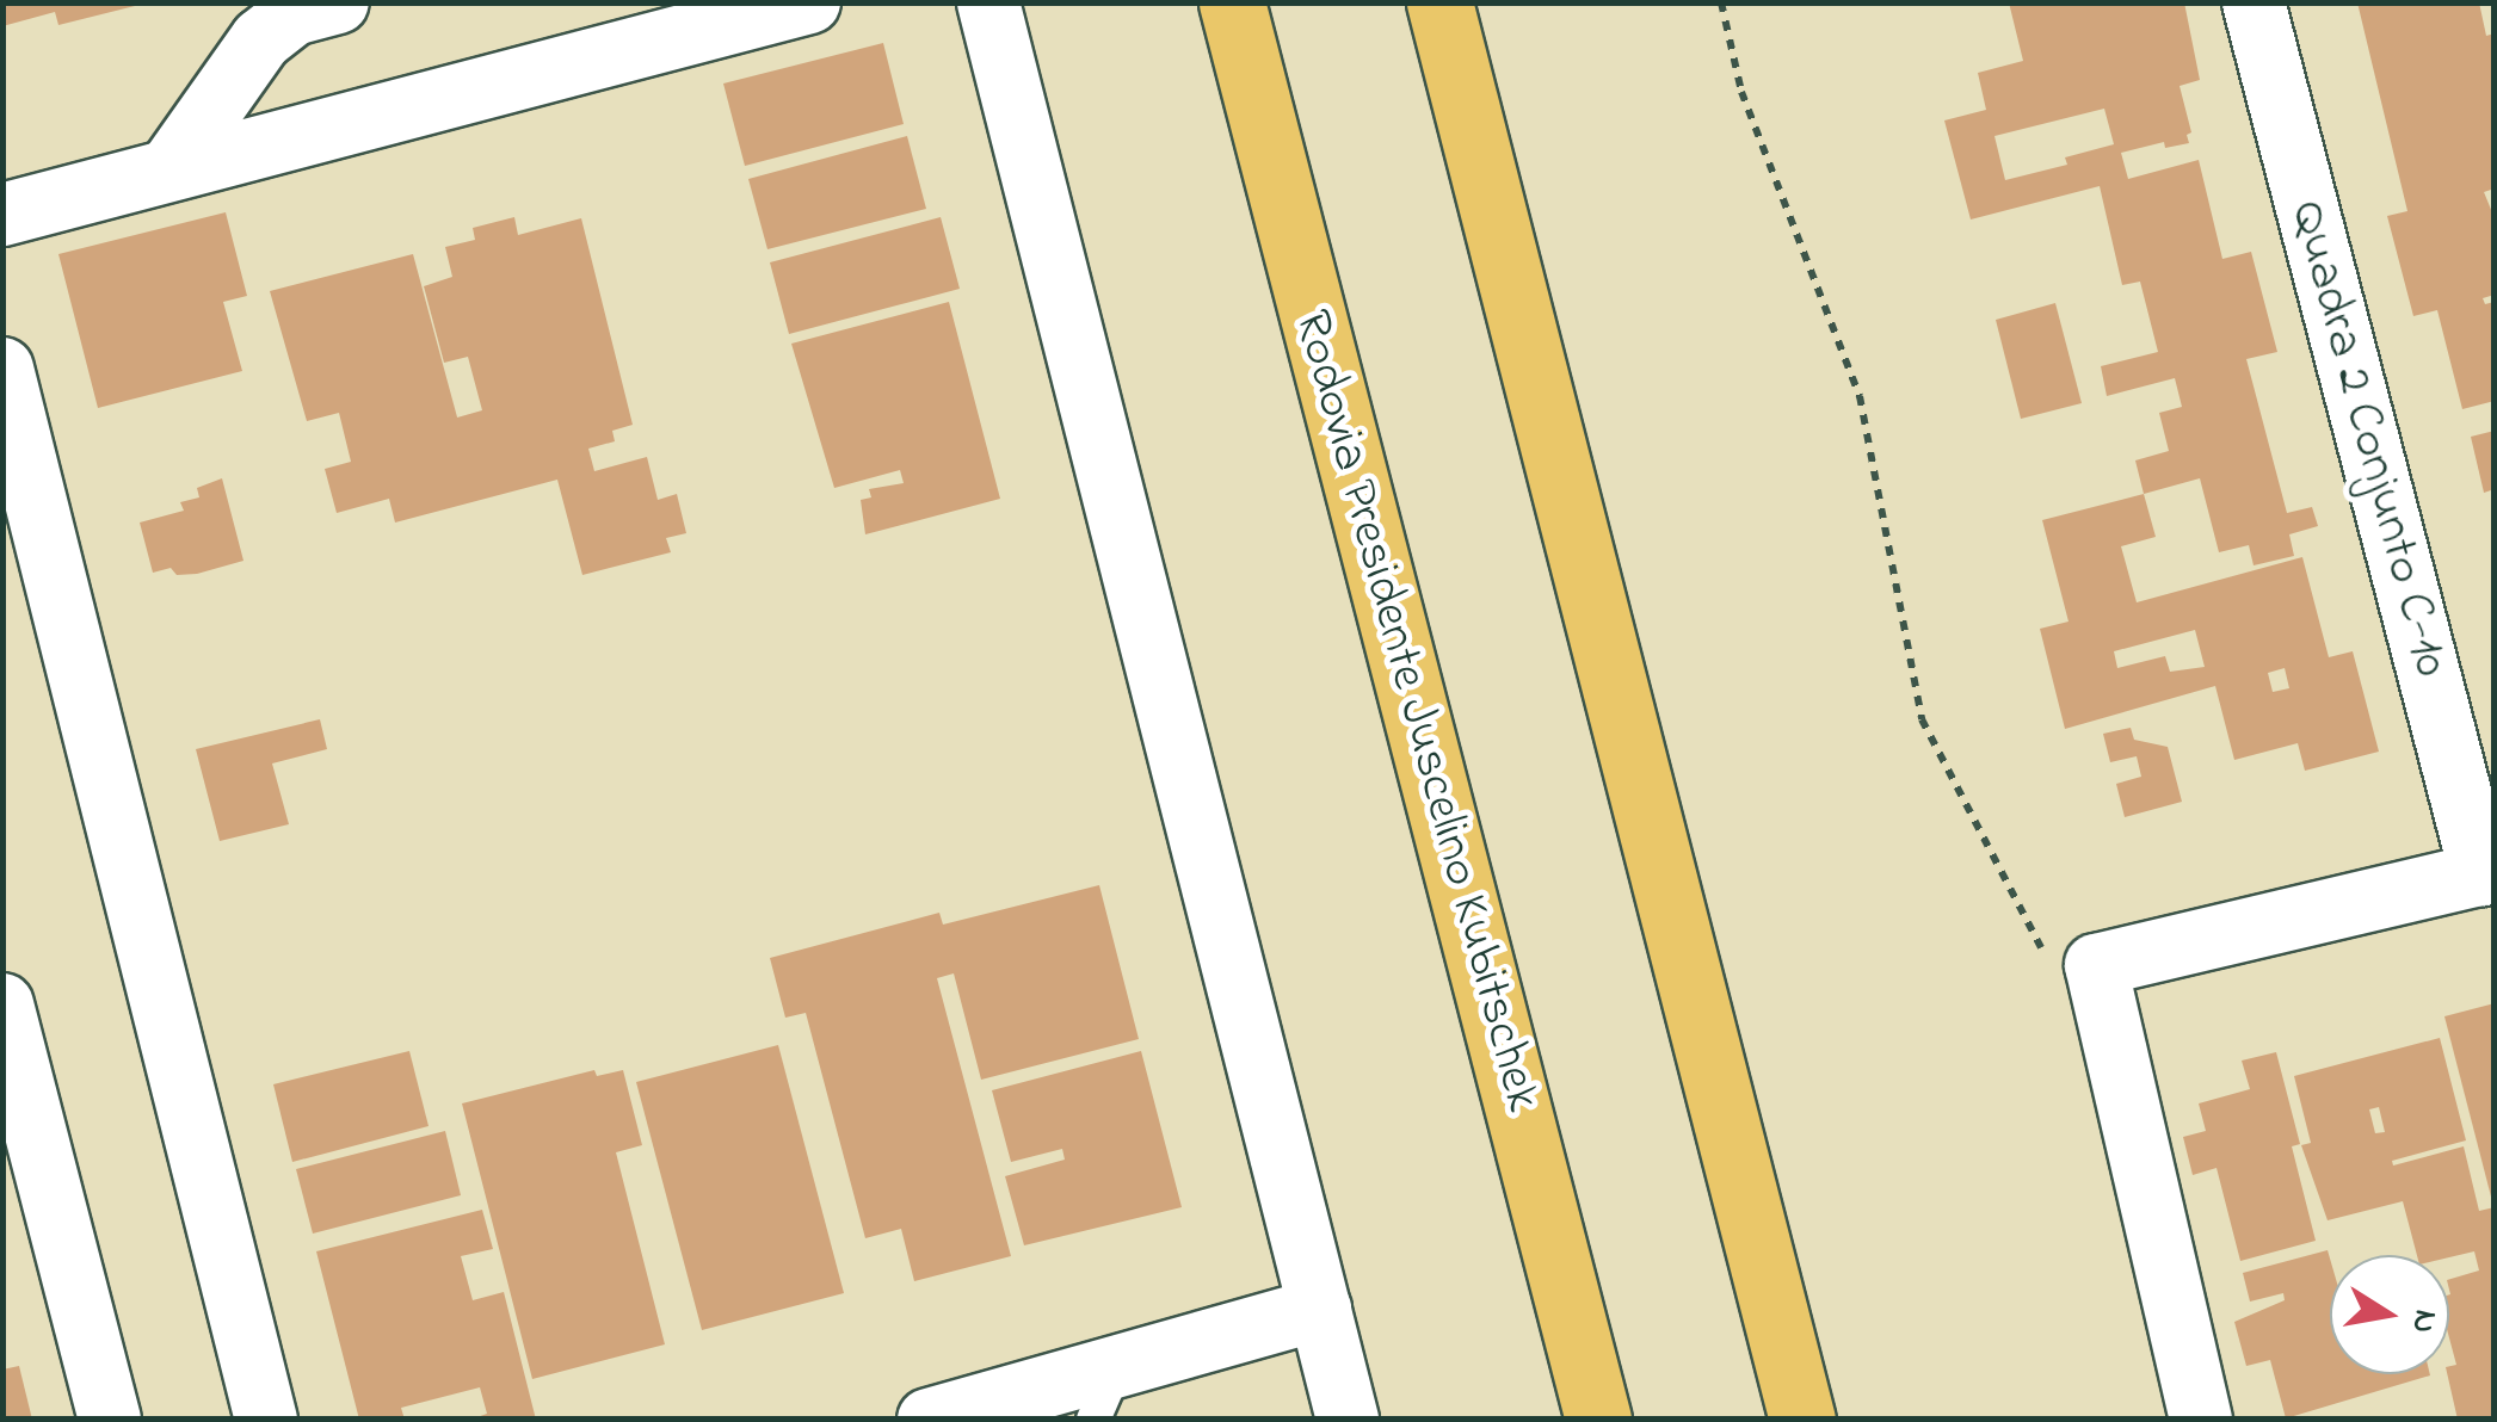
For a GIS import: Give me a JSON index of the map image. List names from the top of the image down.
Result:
{
  "streets": {
    "highway": ["Rodovia Presidente Juscelino Kubitschek"],
    "street": ["Quadra 2 Conjunto C-10"]
  },
  "north": "right"
}
